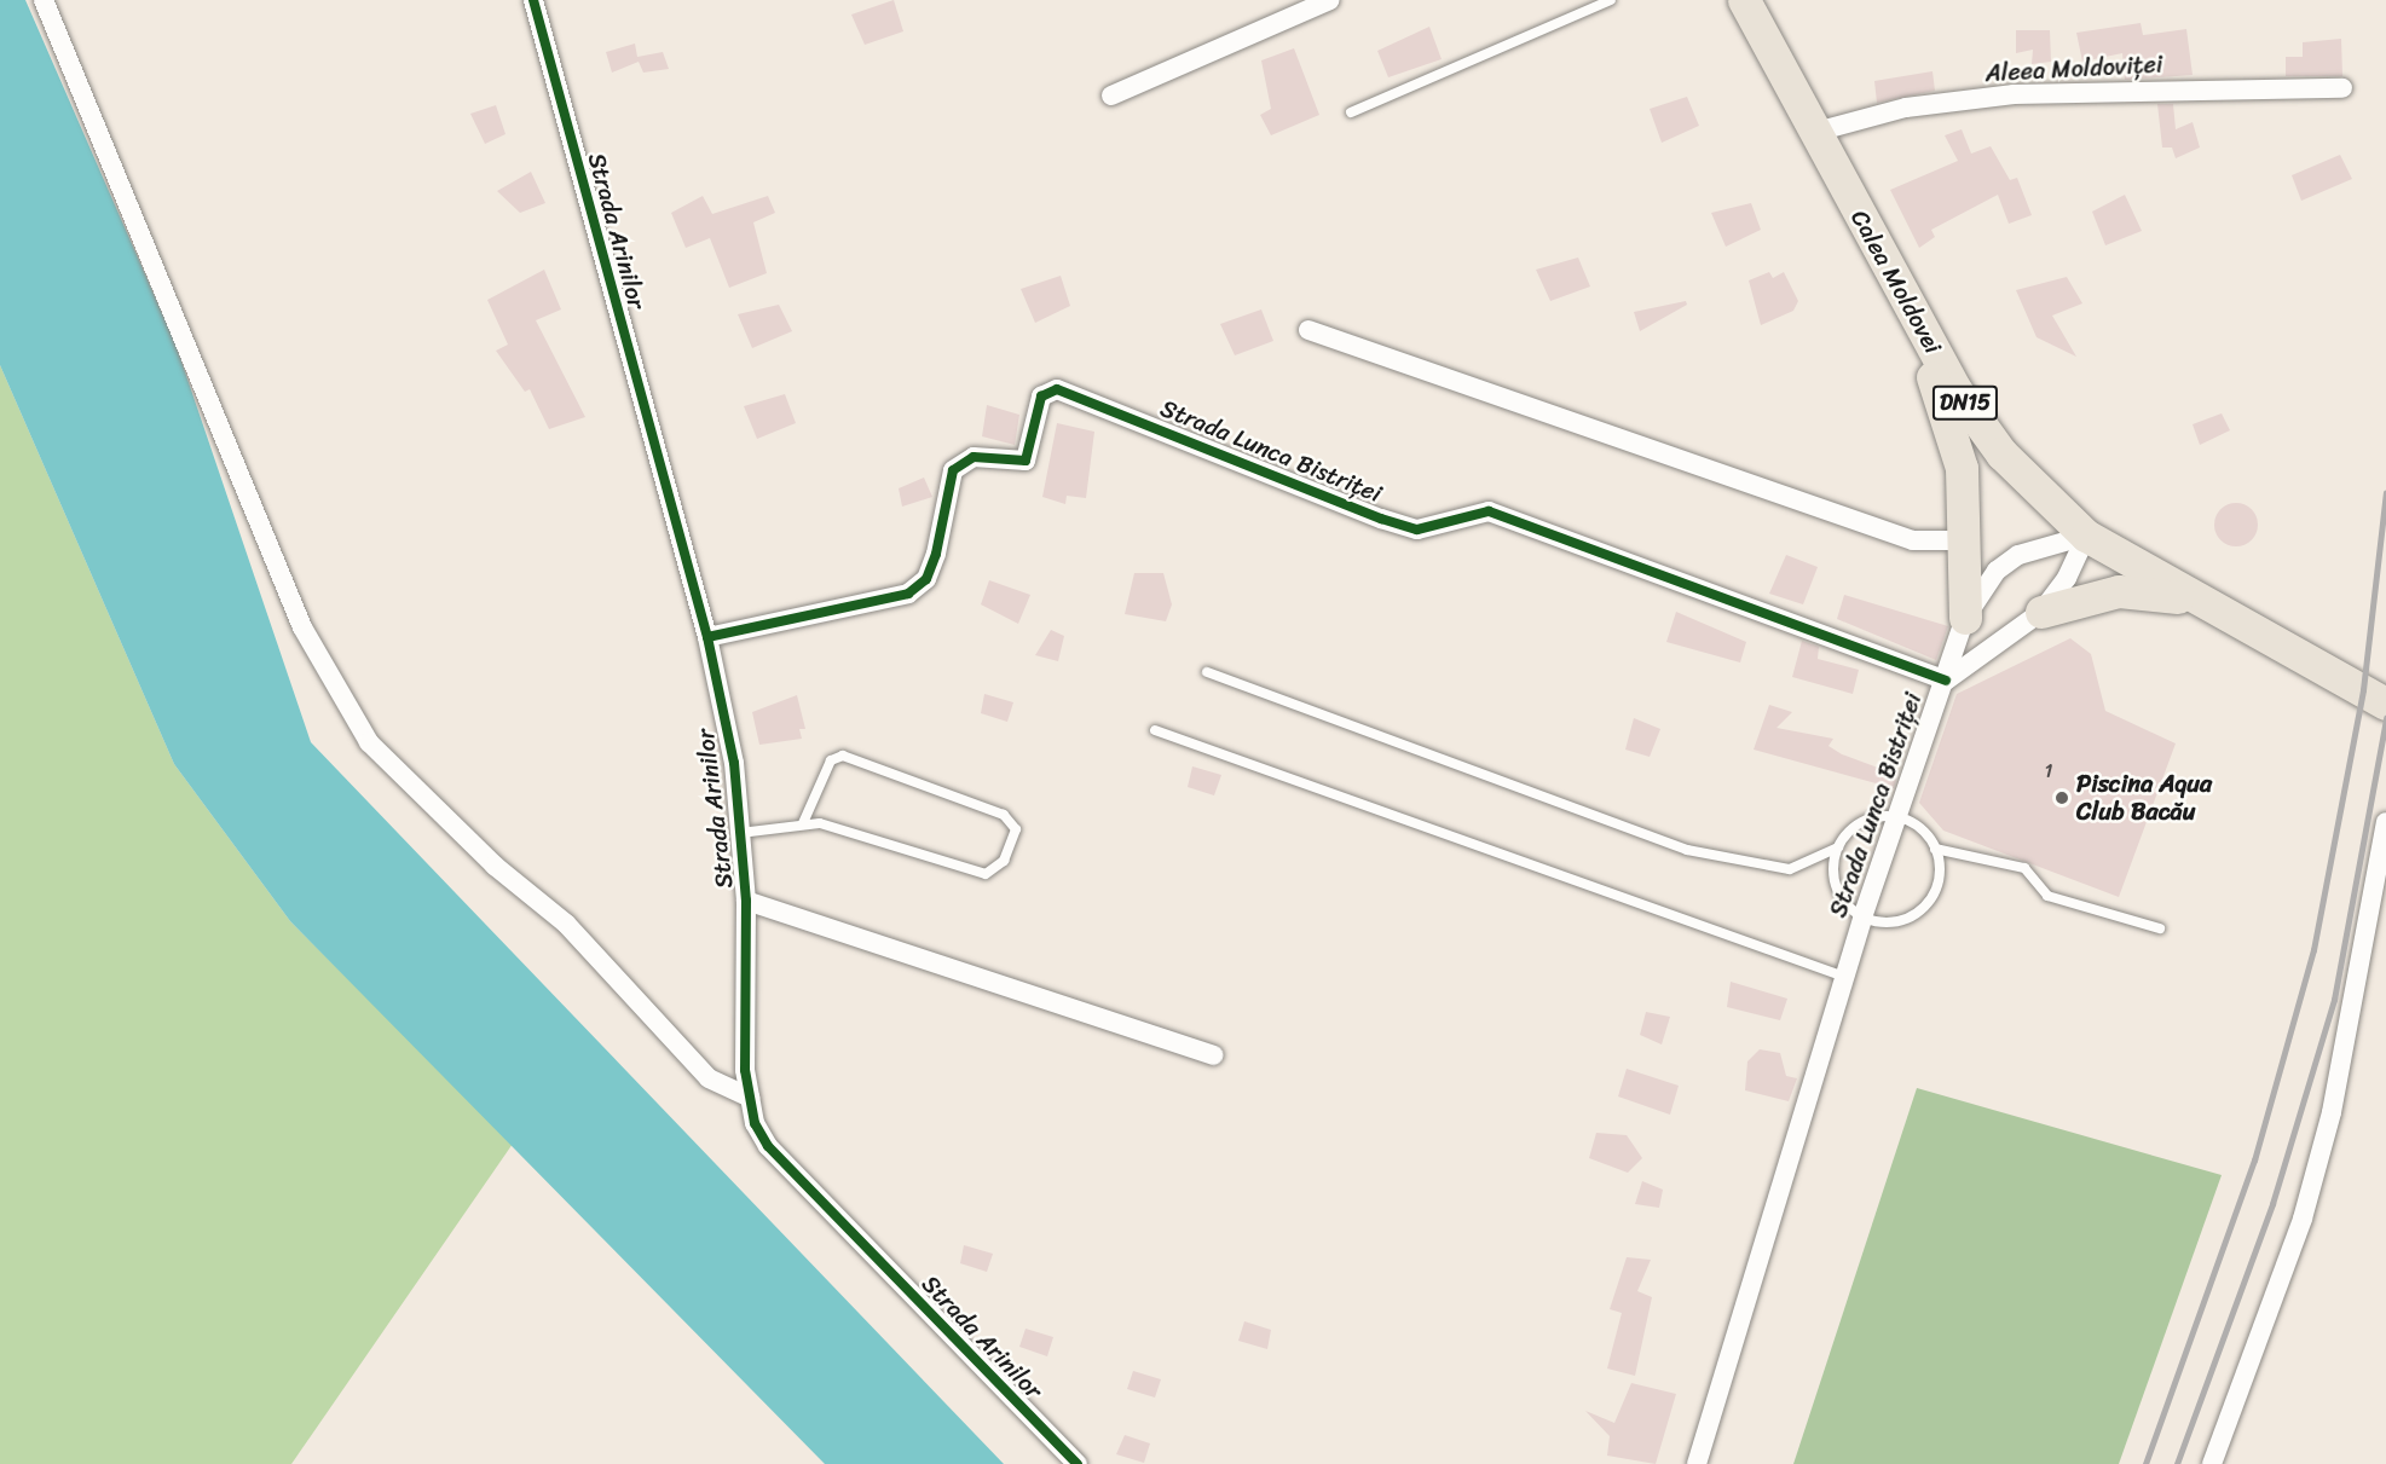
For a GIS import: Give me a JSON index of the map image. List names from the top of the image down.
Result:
{
  "streets": {
    "main road": ["Calea Moldovei", "DN15"],
    "street": ["Aleea Moldoviței", "Strada Arinilor", "Strada Lunca Bistriței"]
  },
  "crossings": [
    ["Aleea Moldoviței", "Calea Moldovei"],
    ["Strada Arinilor", "Strada Lunca Bistriței"]
  ],
  "places": ["Piscina Aqua Club Bacău"],
  "house_numbers": ["1"]
}
